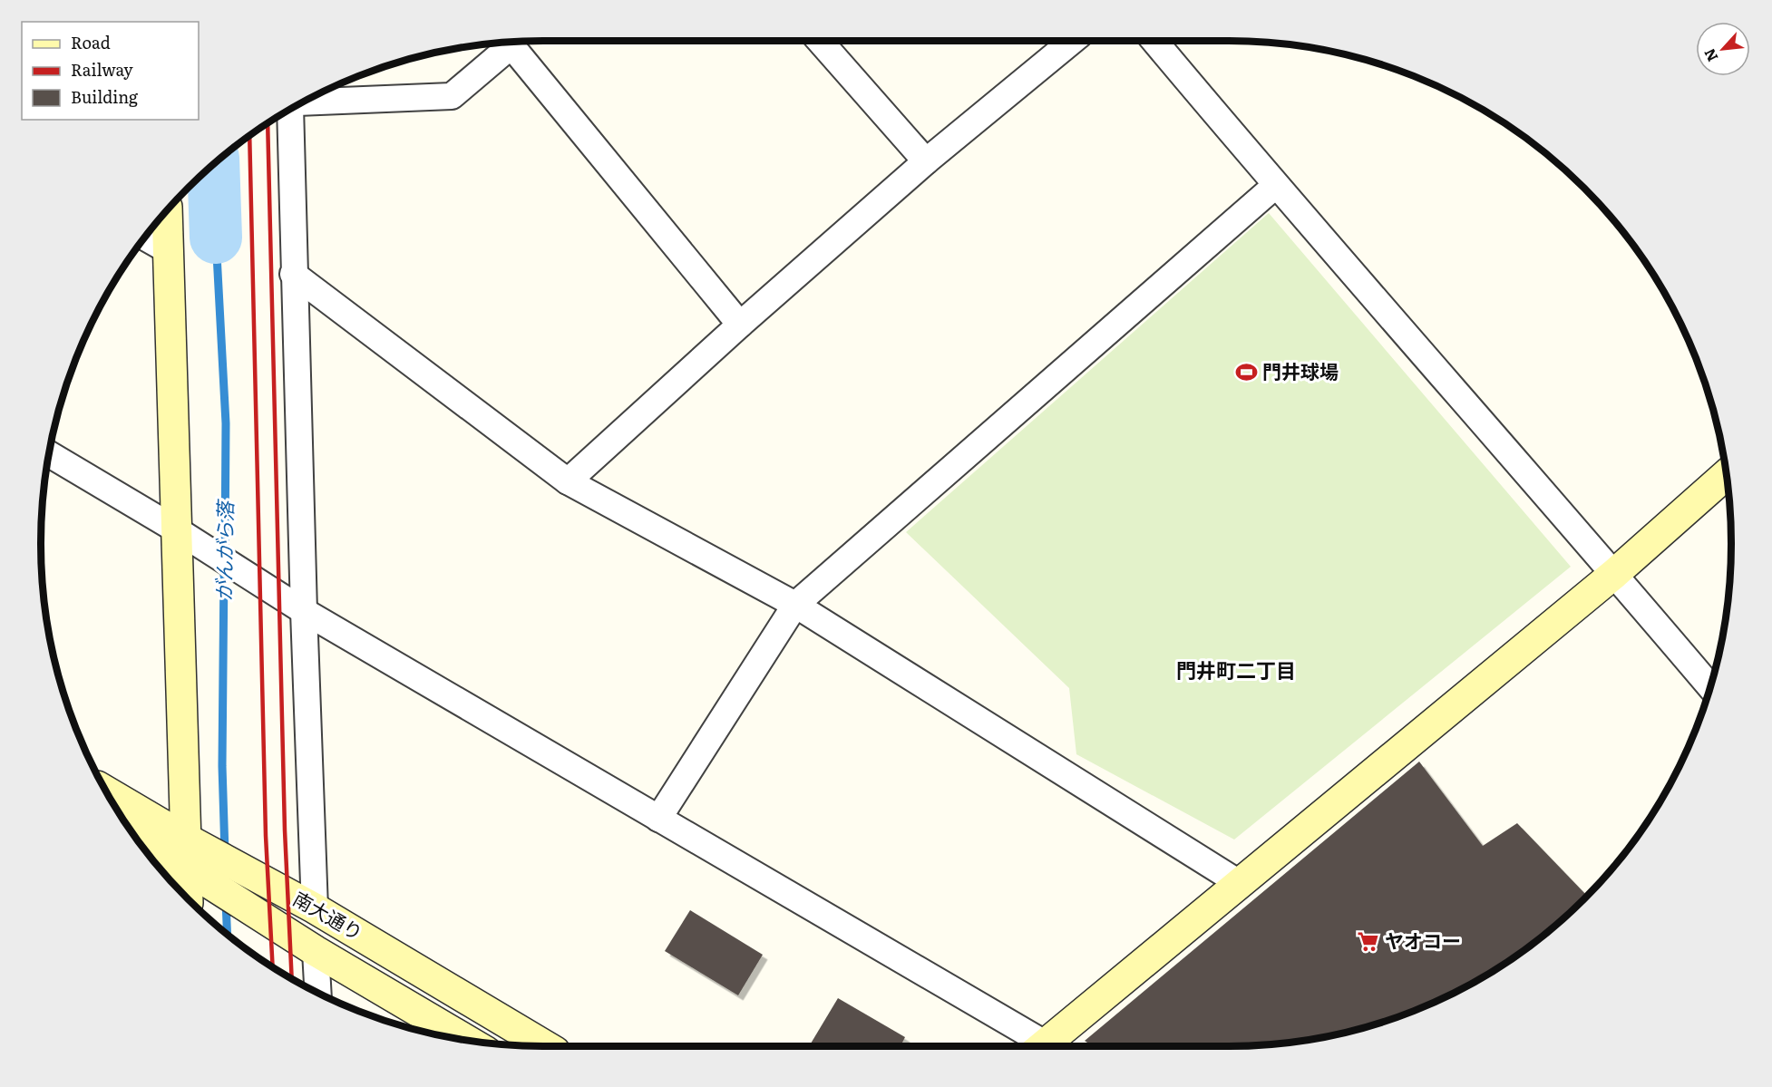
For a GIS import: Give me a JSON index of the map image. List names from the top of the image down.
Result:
{
  "streets": {
    "street": ["南大通り"]
  },
  "districts": ["門井町二丁目"],
  "water": ["がんがら落"],
  "places": {
    "sports": ["門井球場"],
    "supermarket": ["ヤオコー"]
  },
  "legend": ["Road", "Railway", "Building"],
  "north": "bottom left"
}
